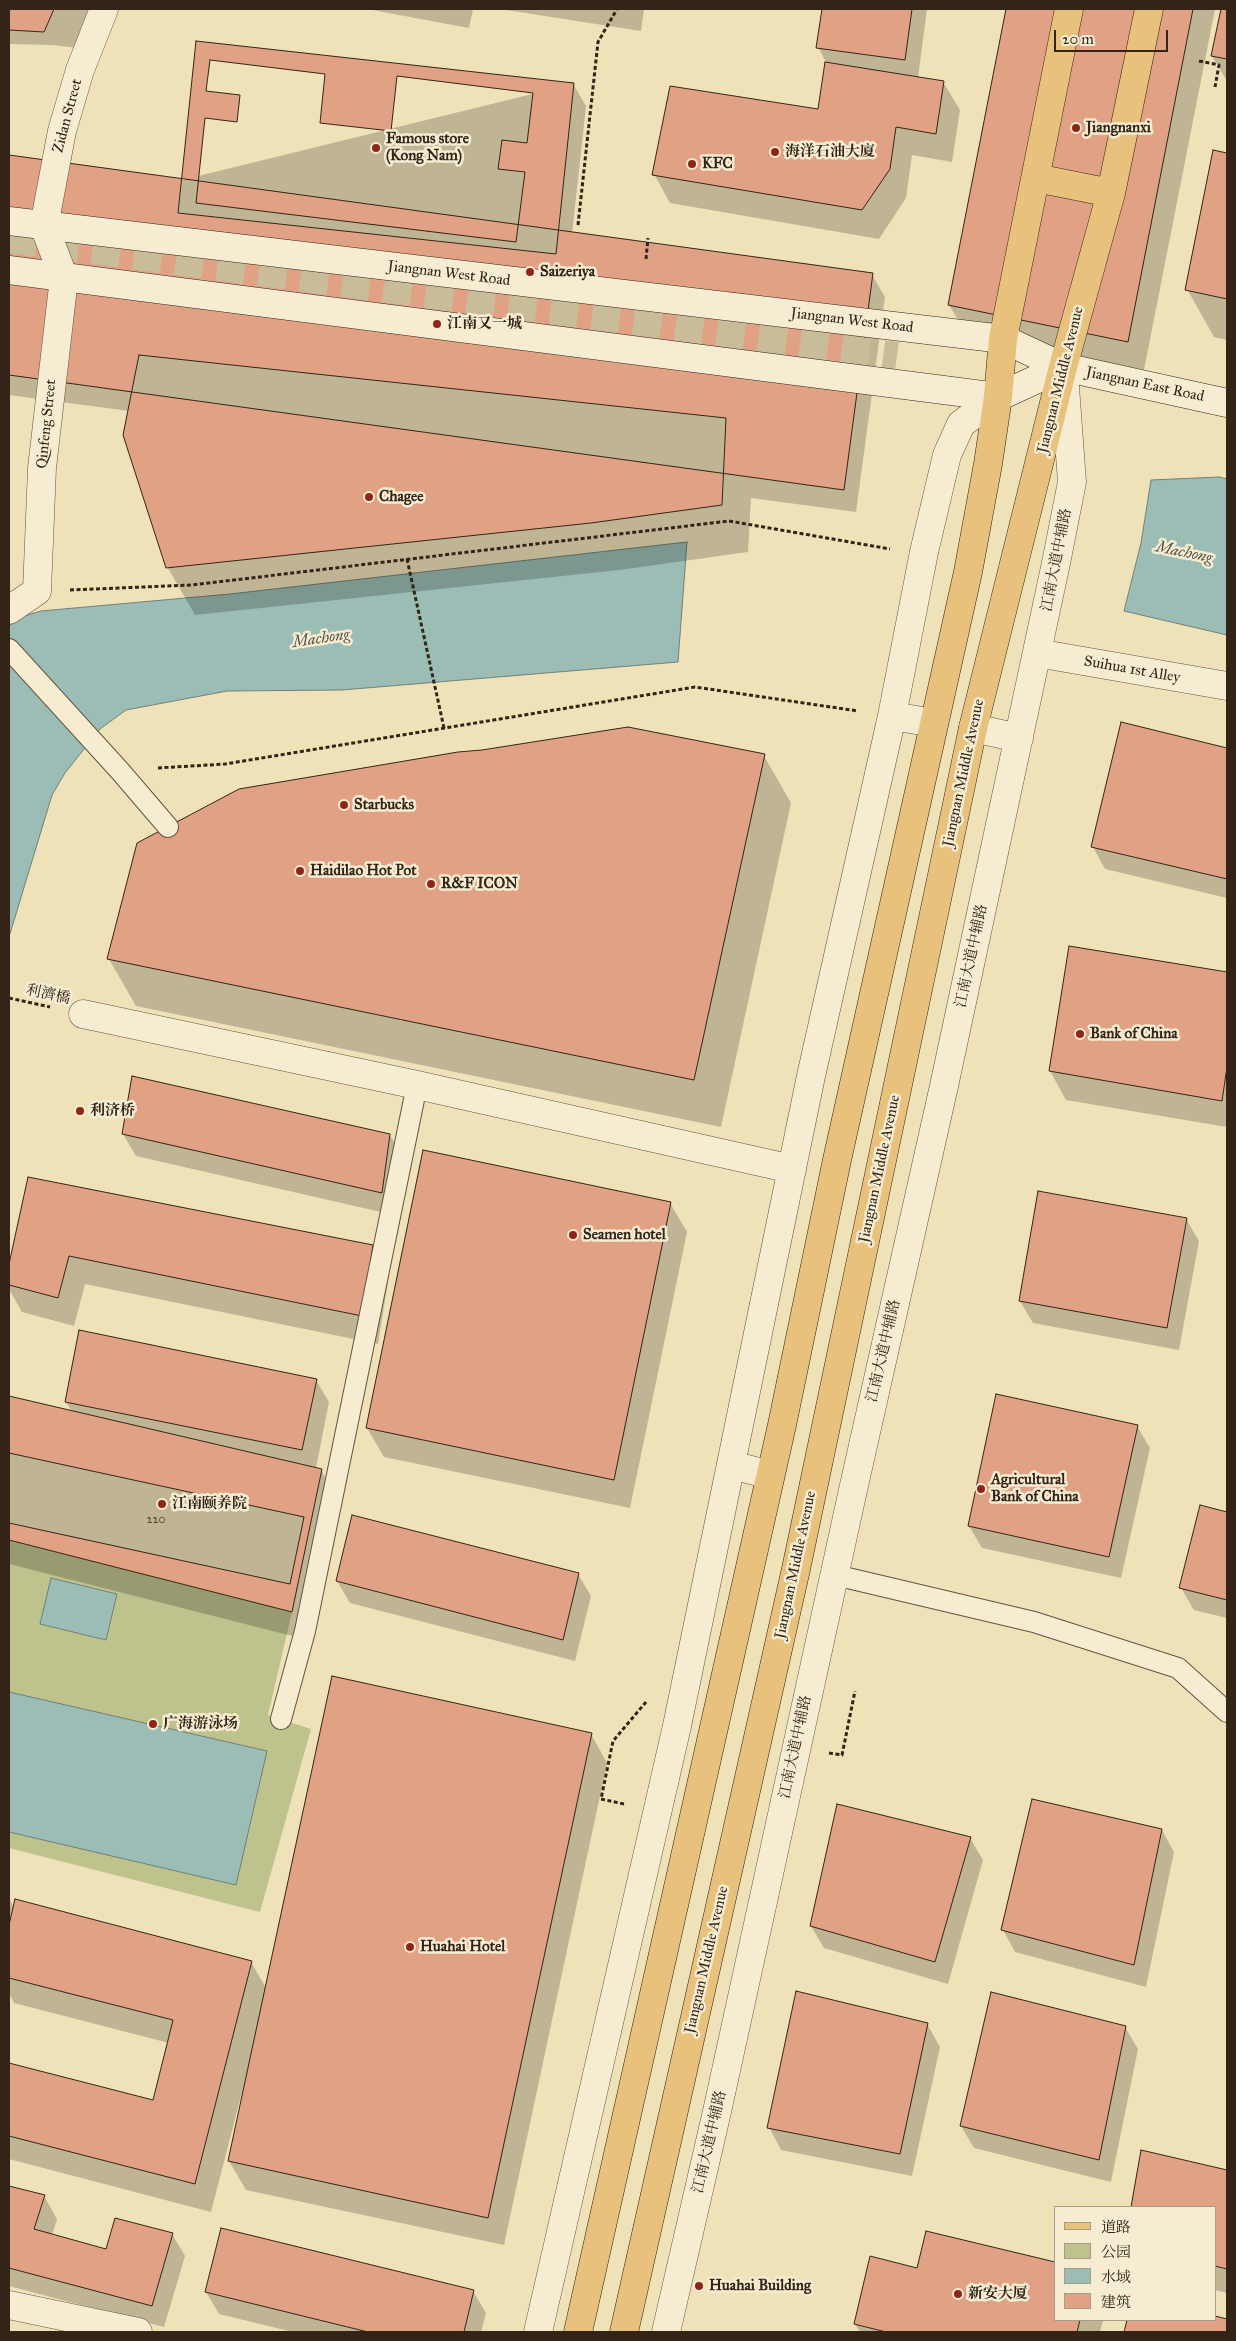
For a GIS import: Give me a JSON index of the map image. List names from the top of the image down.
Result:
{
  "streets": {
    "main road": ["Jiangnan Middle Avenue"],
    "street": [
      "Zidan Street",
      "Jiangnan West Road",
      "Jiangnan East Road",
      "Qinfeng Street",
      "江南大道中辅路",
      "Suihua 1st Alley"
    ],
    "path": ["利濟橋"]
  },
  "crossings": [
    ["Zidan Street", "Jiangnan West Road"],
    ["Zidan Street", "Qinfeng Street"],
    ["Jiangnan West Road", "Jiangnan Middle Avenue"],
    ["Jiangnan West Road", "Jiangnan East Road"],
    ["Jiangnan West Road", "Qinfeng Street"],
    ["Jiangnan West Road", "江南大道中辅路"],
    ["Jiangnan Middle Avenue", "Jiangnan East Road"],
    ["Jiangnan Middle Avenue", "江南大道中辅路"],
    ["Jiangnan East Road", "江南大道中辅路"],
    ["江南大道中辅路", "Suihua 1st Alley"]
  ],
  "water": ["Machong"],
  "places": [
    "Jiangnanxi",
    "Famous store (Kong Nam)",
    "海洋石油大廈",
    "KFC",
    "Saizeriya",
    "江南又一城",
    "Chagee",
    "Starbucks",
    "Haidilao Hot Pot",
    "R&F ICON",
    "Bank of China",
    "利济桥",
    "Seamen hotel",
    "Agricultural Bank of China",
    "江南颐养院",
    "广海游泳场",
    "Huahai Hotel",
    "Huahai Building",
    "新安大厦"
  ],
  "house_numbers": ["220"],
  "legend": [
    "道路",
    "公园",
    "水域",
    "建筑"
  ],
  "scale_bar": "20 m"
}
